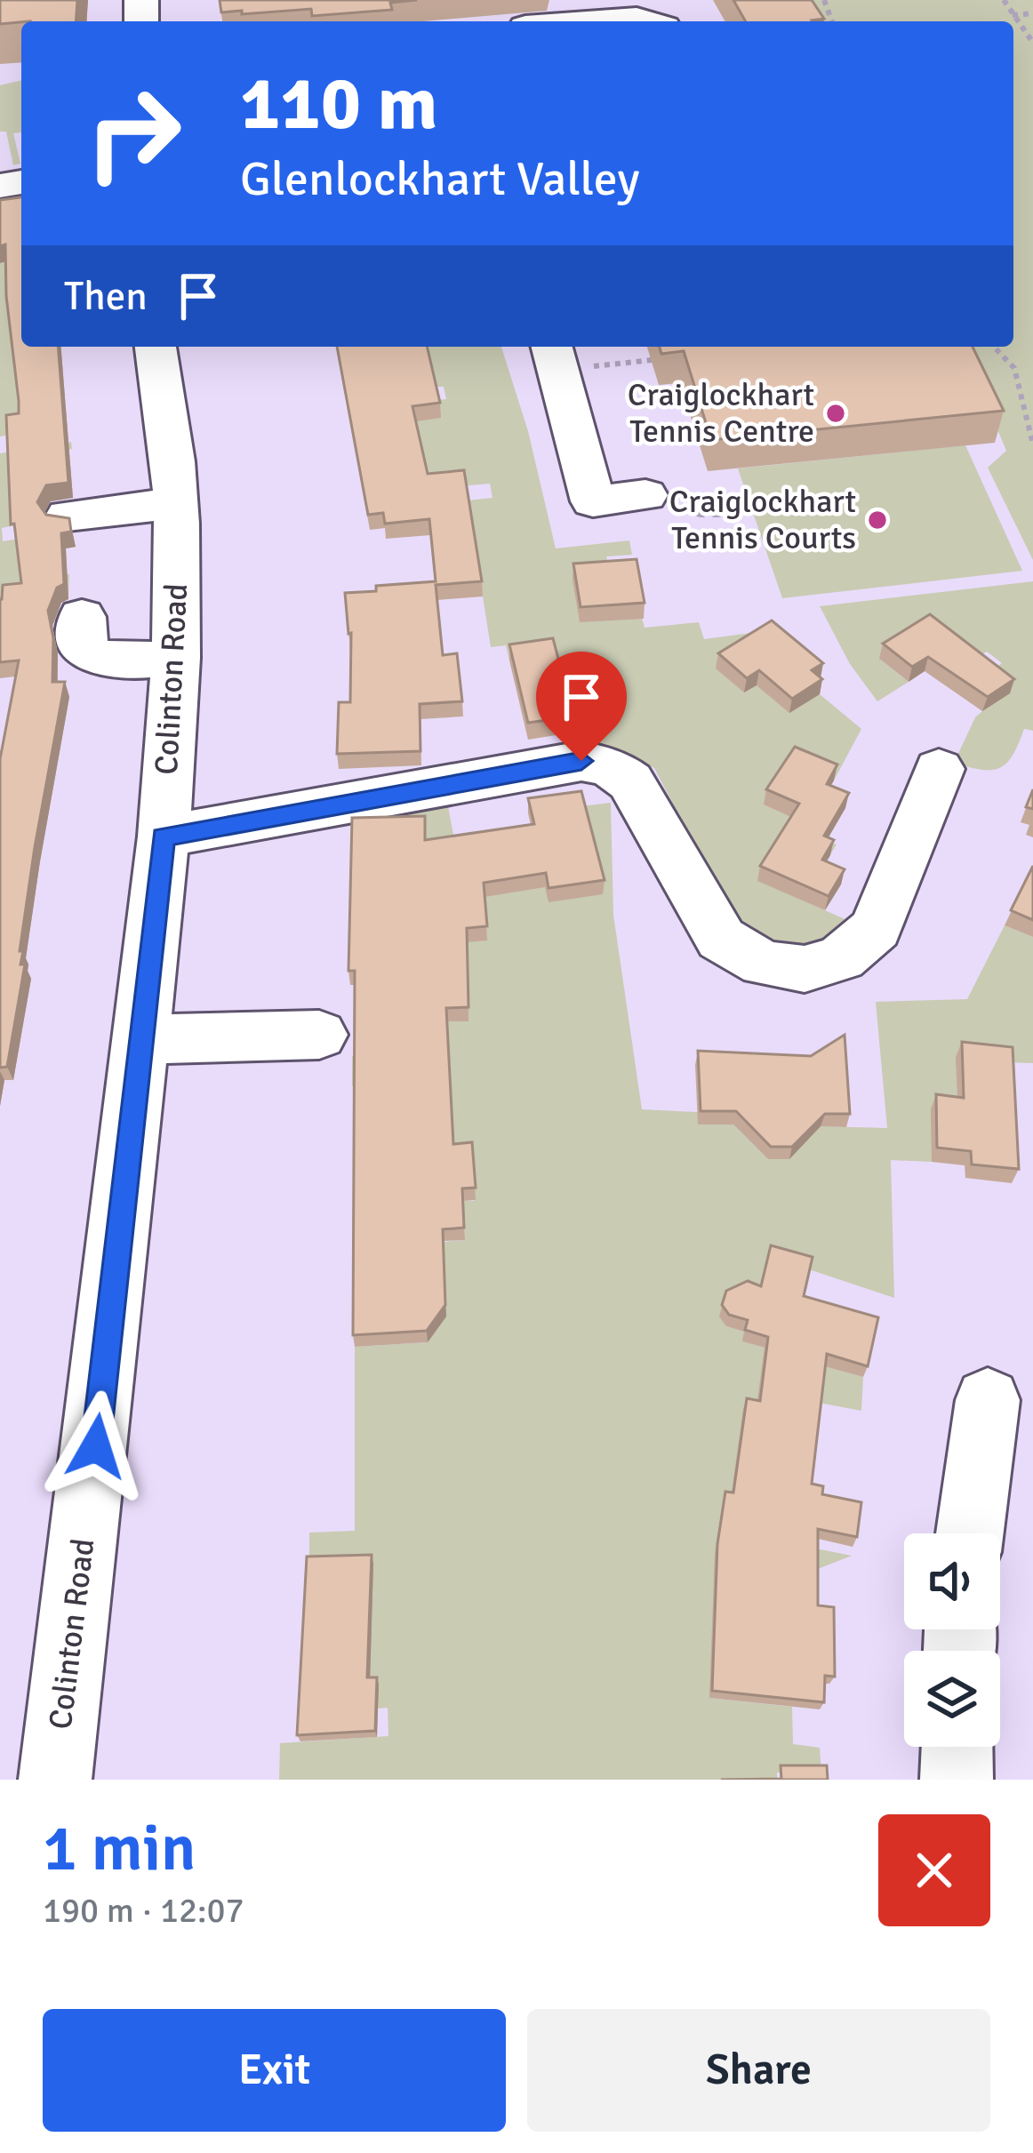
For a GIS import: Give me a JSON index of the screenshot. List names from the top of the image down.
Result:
{
  "streets": {
    "street": ["Colinton Road"]
  },
  "places": ["Craiglockhart Tennis Centre", "Craiglockhart Tennis Courts"],
  "page": {
    "turn": ["110 m", "Glenlockhart Valley"],
    "then": "Then",
    "heading": ["1 min", "190 m · 12:07"],
    "buttons": ["Exit", "Share"]
  }
}
